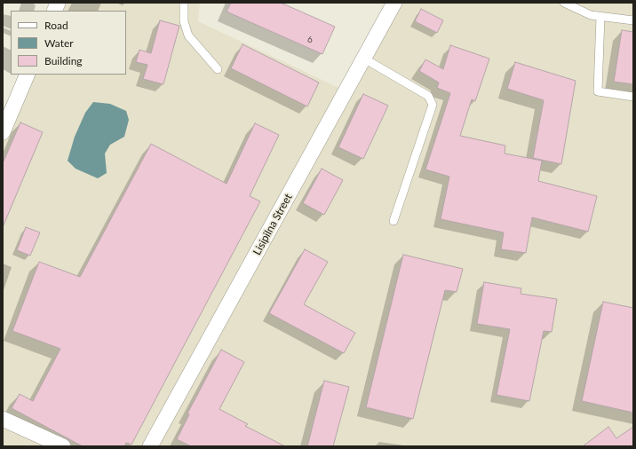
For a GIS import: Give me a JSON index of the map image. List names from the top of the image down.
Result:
{
  "streets": {
    "street": ["Lisipilna Street"]
  },
  "house_numbers": ["6"],
  "legend": ["Road", "Water", "Building"]
}
